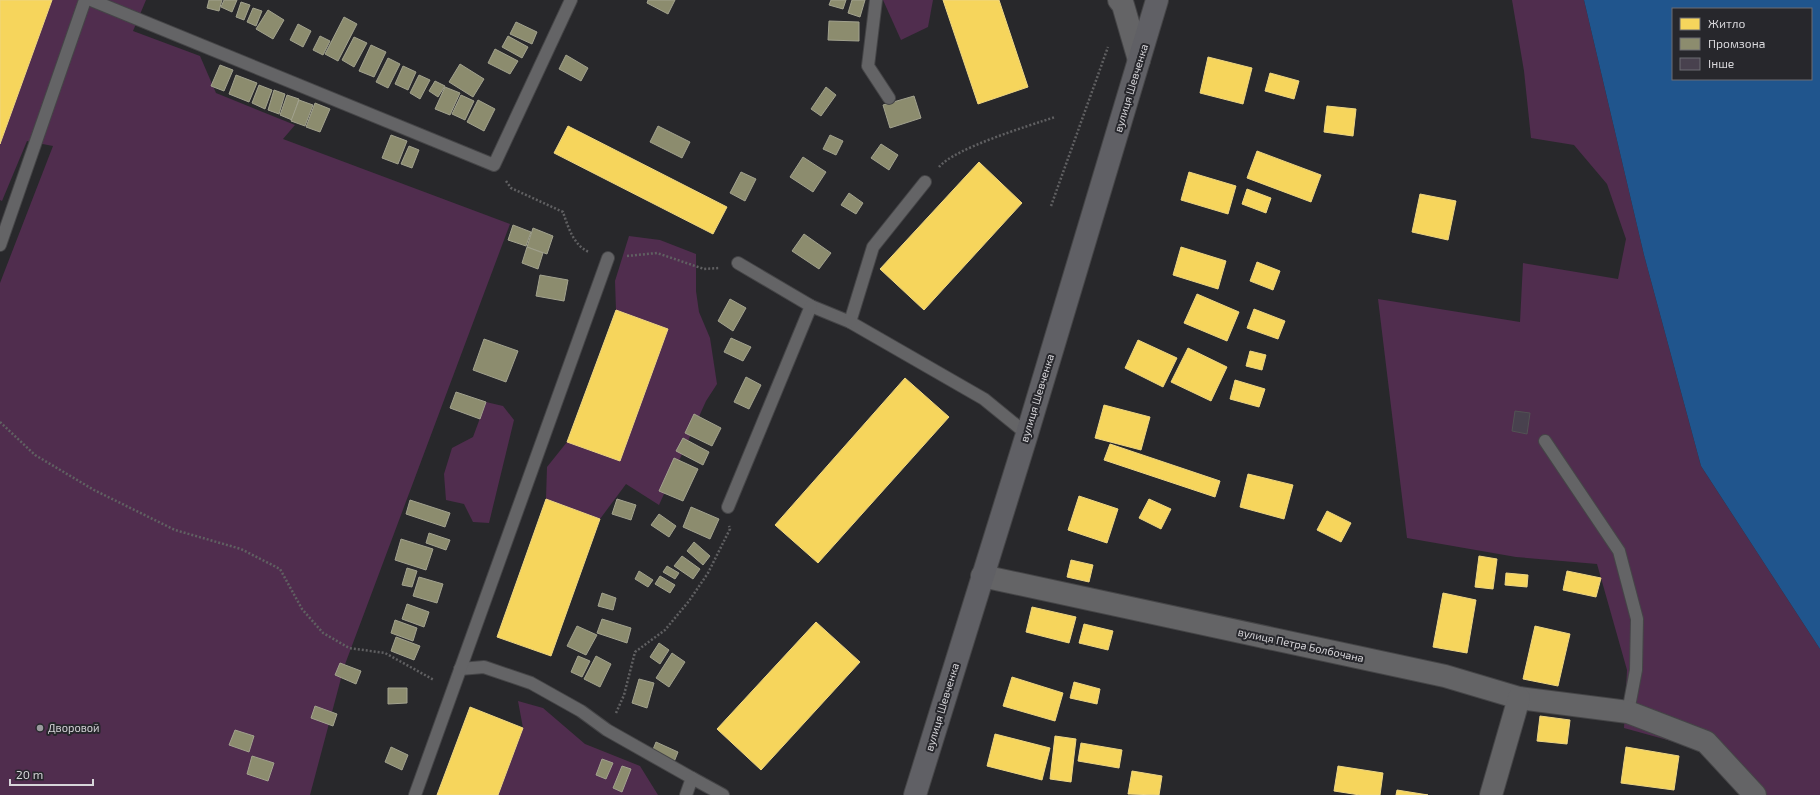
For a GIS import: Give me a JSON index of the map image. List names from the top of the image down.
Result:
{
  "streets": {
    "street": ["вулиця Шевченка", "вулиця Петра Болбочана"]
  },
  "crossings": [
    ["вулиця Шевченка", "вулиця Петра Болбочана"]
  ],
  "places": ["Дворовой"],
  "legend": ["Житло", "Промзона", "Інше"],
  "scale_bar": "20 m"
}
